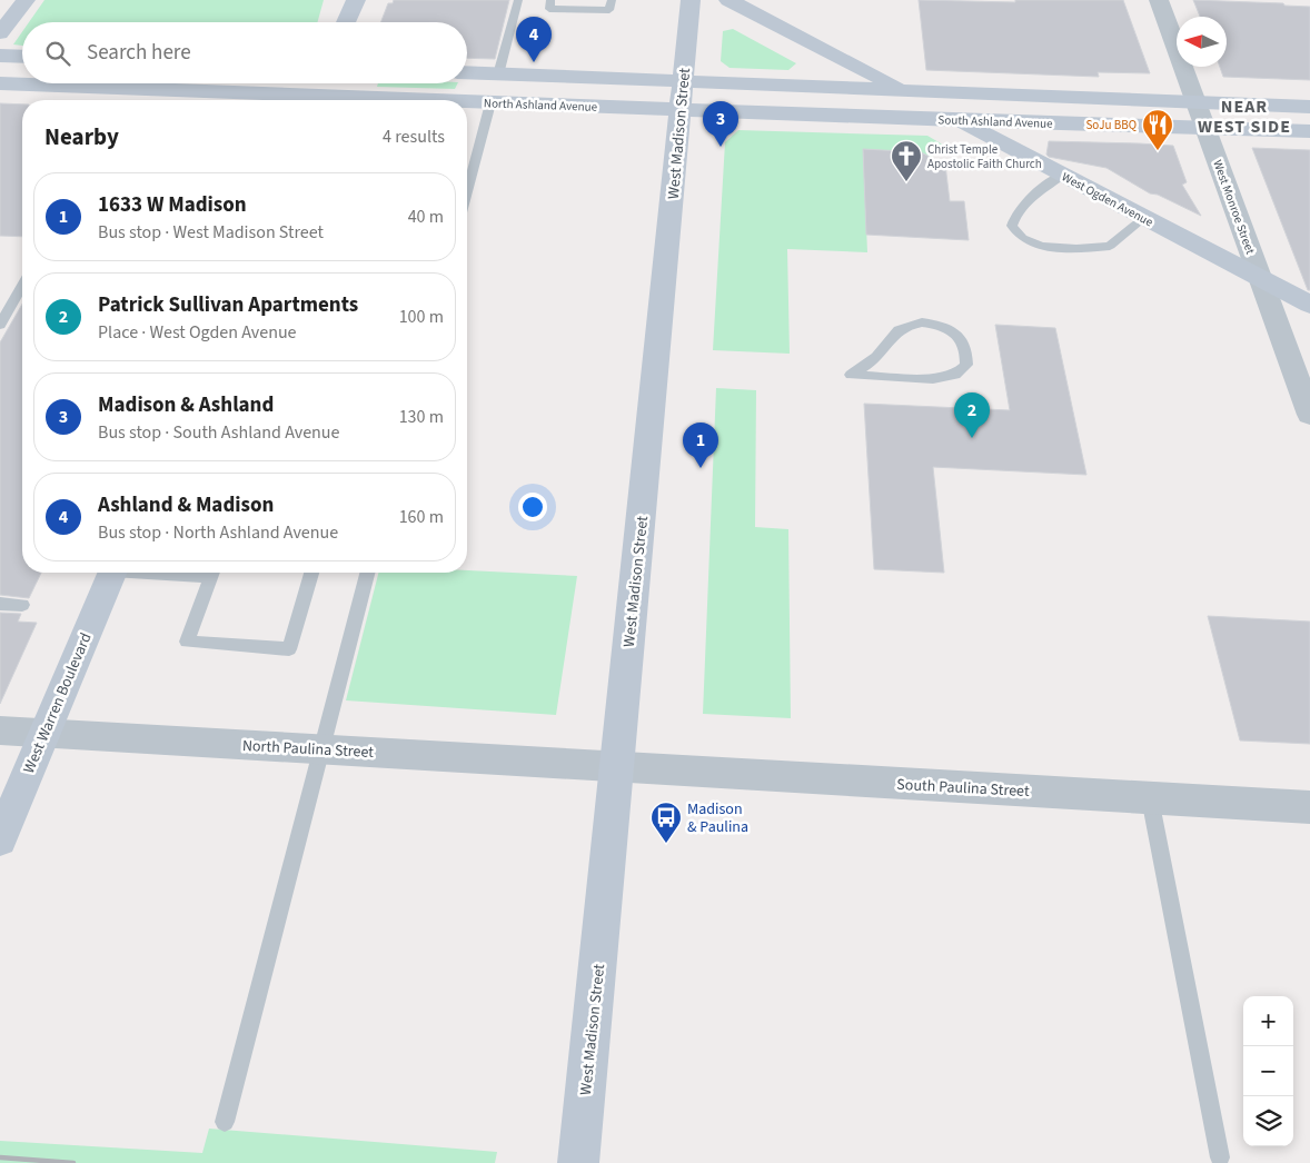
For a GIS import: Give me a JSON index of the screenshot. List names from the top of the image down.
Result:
{
  "streets": {
    "main road": [
      "North Ashland Avenue",
      "South Ashland Avenue",
      "West Madison Street",
      "West Ogden Avenue",
      "West Warren Boulevard"
    ],
    "street": ["West Monroe Street", "North Paulina Street", "South Paulina Street"]
  },
  "crossings": [
    ["North Ashland Avenue", "South Ashland Avenue"],
    ["North Ashland Avenue", "West Madison Street"],
    ["South Ashland Avenue", "West Madison Street"],
    ["South Ashland Avenue", "West Ogden Avenue"],
    ["South Ashland Avenue", "West Monroe Street"],
    ["West Madison Street", "North Paulina Street"],
    ["West Madison Street", "South Paulina Street"],
    ["West Ogden Avenue", "West Monroe Street"],
    ["West Warren Boulevard", "North Paulina Street"],
    ["North Paulina Street", "South Paulina Street"]
  ],
  "districts": ["NEAR WEST SIDE"],
  "places": {
    "restaurant": ["SoJu BBQ"],
    "church": ["Christ Temple Apostolic Faith Church"],
    "bus stop": ["Madison & Paulina"]
  },
  "north": "left",
  "page": {
    "pins": [
      "4",
      "3",
      "2",
      "1"
    ],
    "search": "Search here",
    "heading": ["Nearby", "4 results"],
    "list": [
      {
        "mark": "1",
        "name": "1633 W Madison",
        "note": "Bus stop · West Madison Street",
        "value": "40 m"
      },
      {
        "mark": "2",
        "name": "Patrick Sullivan Apartments",
        "note": "Place · West Ogden Avenue",
        "value": "100 m"
      },
      {
        "mark": "3",
        "name": "Madison & Ashland",
        "note": "Bus stop · South Ashland Avenue",
        "value": "130 m"
      },
      {
        "mark": "4",
        "name": "Ashland & Madison",
        "note": "Bus stop · North Ashland Avenue",
        "value": "160 m"
      }
    ],
    "map_buttons": ["+", "−"]
  }
}
